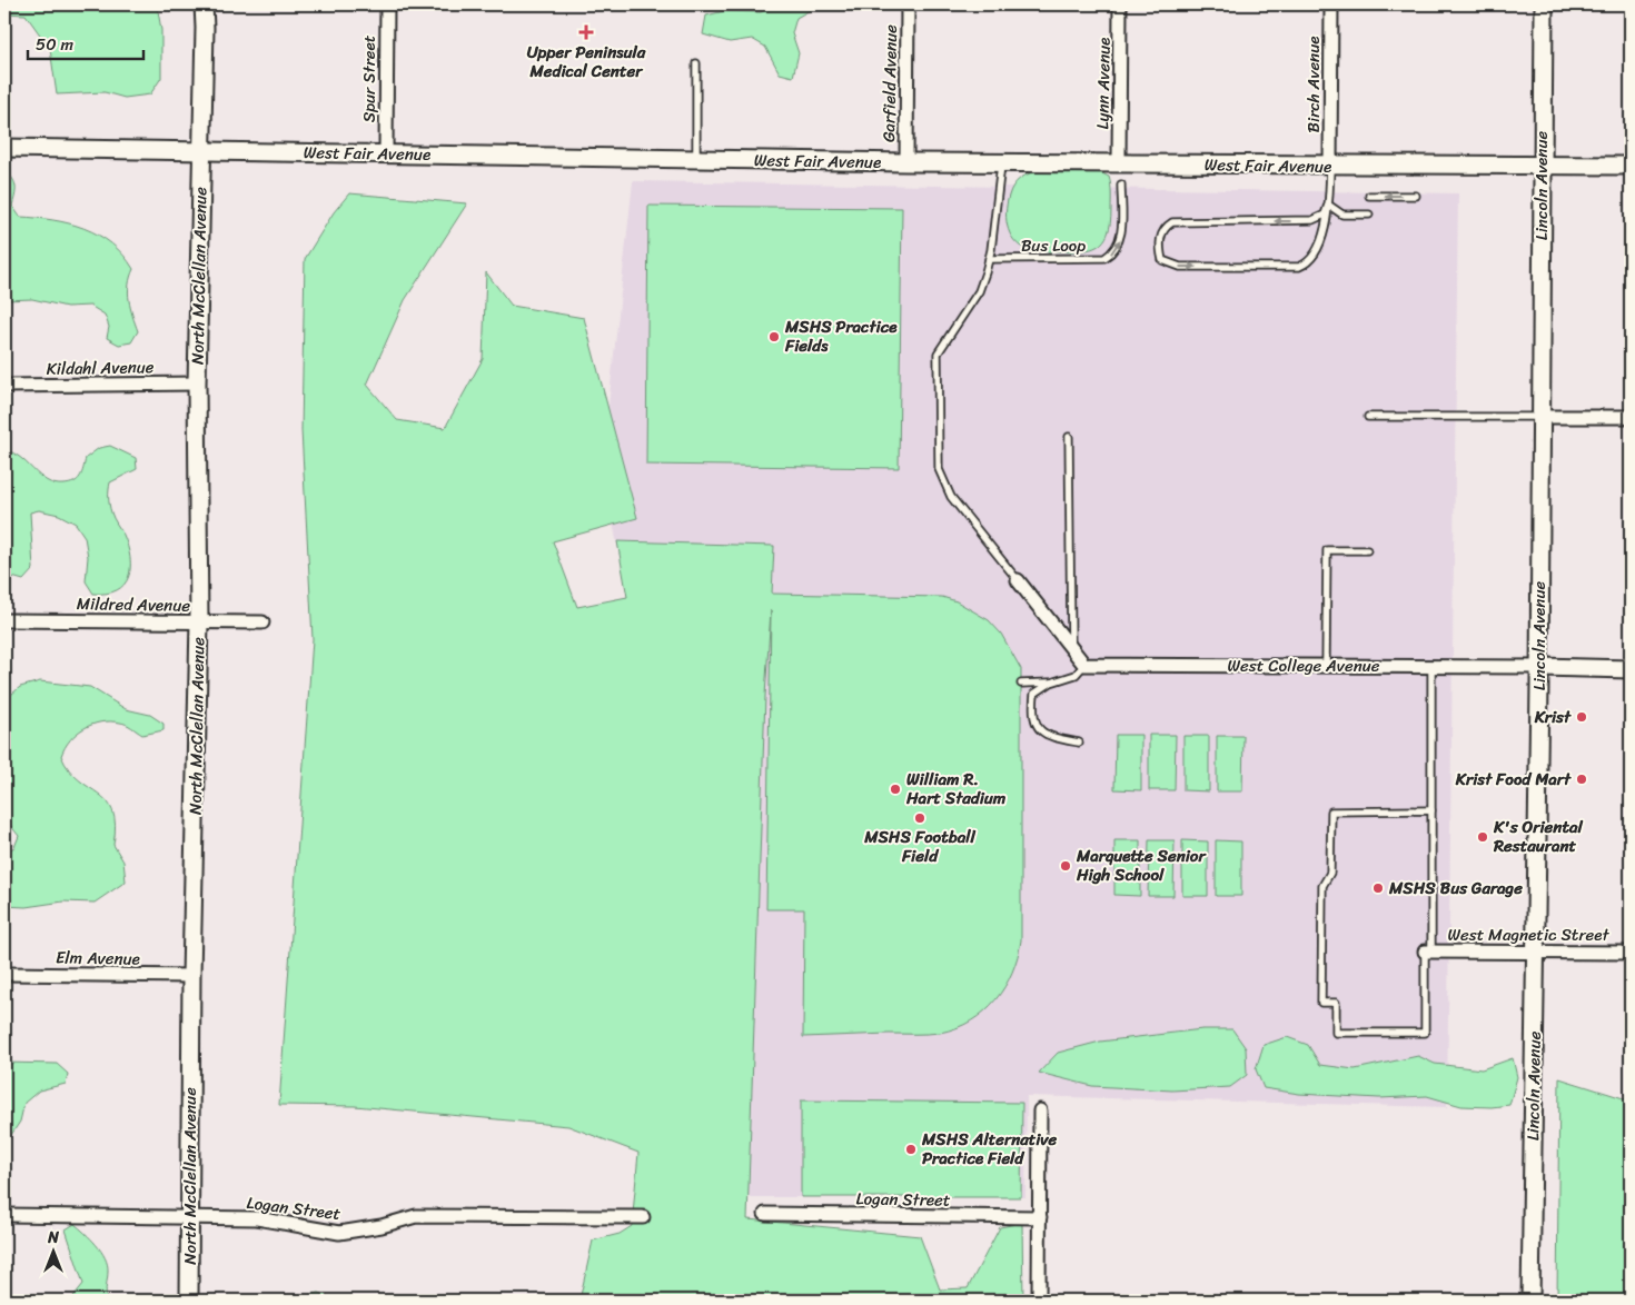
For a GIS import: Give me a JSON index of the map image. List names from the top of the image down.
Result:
{
  "streets": {
    "street": [
      "Spur Street",
      "Garfield Avenue",
      "Lynn Avenue",
      "Birch Avenue",
      "West Fair Avenue",
      "Lincoln Avenue",
      "North McClellan Avenue",
      "Kildahl Avenue",
      "Mildred Avenue",
      "West College Avenue",
      "West Magnetic Street",
      "Elm Avenue",
      "Logan Street"
    ],
    "lane": ["Bus Loop"]
  },
  "crossings": [
    ["Spur Street", "West Fair Avenue"],
    ["Garfield Avenue", "West Fair Avenue"],
    ["Lynn Avenue", "West Fair Avenue"],
    ["Birch Avenue", "West Fair Avenue"],
    ["West Fair Avenue", "Lincoln Avenue"],
    ["West Fair Avenue", "North McClellan Avenue"],
    ["Lincoln Avenue", "West College Avenue"],
    ["Lincoln Avenue", "West Magnetic Street"],
    ["North McClellan Avenue", "Kildahl Avenue"],
    ["North McClellan Avenue", "Mildred Avenue"],
    ["North McClellan Avenue", "Elm Avenue"],
    ["North McClellan Avenue", "Logan Street"]
  ],
  "places": {
    "health": ["Upper Peninsula Medical Center"],
    "other": [
      "MSHS Practice Fields",
      "Krist",
      "Krist Food Mart",
      "William R. Hart Stadium",
      "MSHS Football Field",
      "K's Oriental Restaurant",
      "Marquette Senior High School",
      "MSHS Bus Garage",
      "MSHS Alternative Practice Field"
    ]
  },
  "scale_bar": "50 m",
  "north": "top"
}
